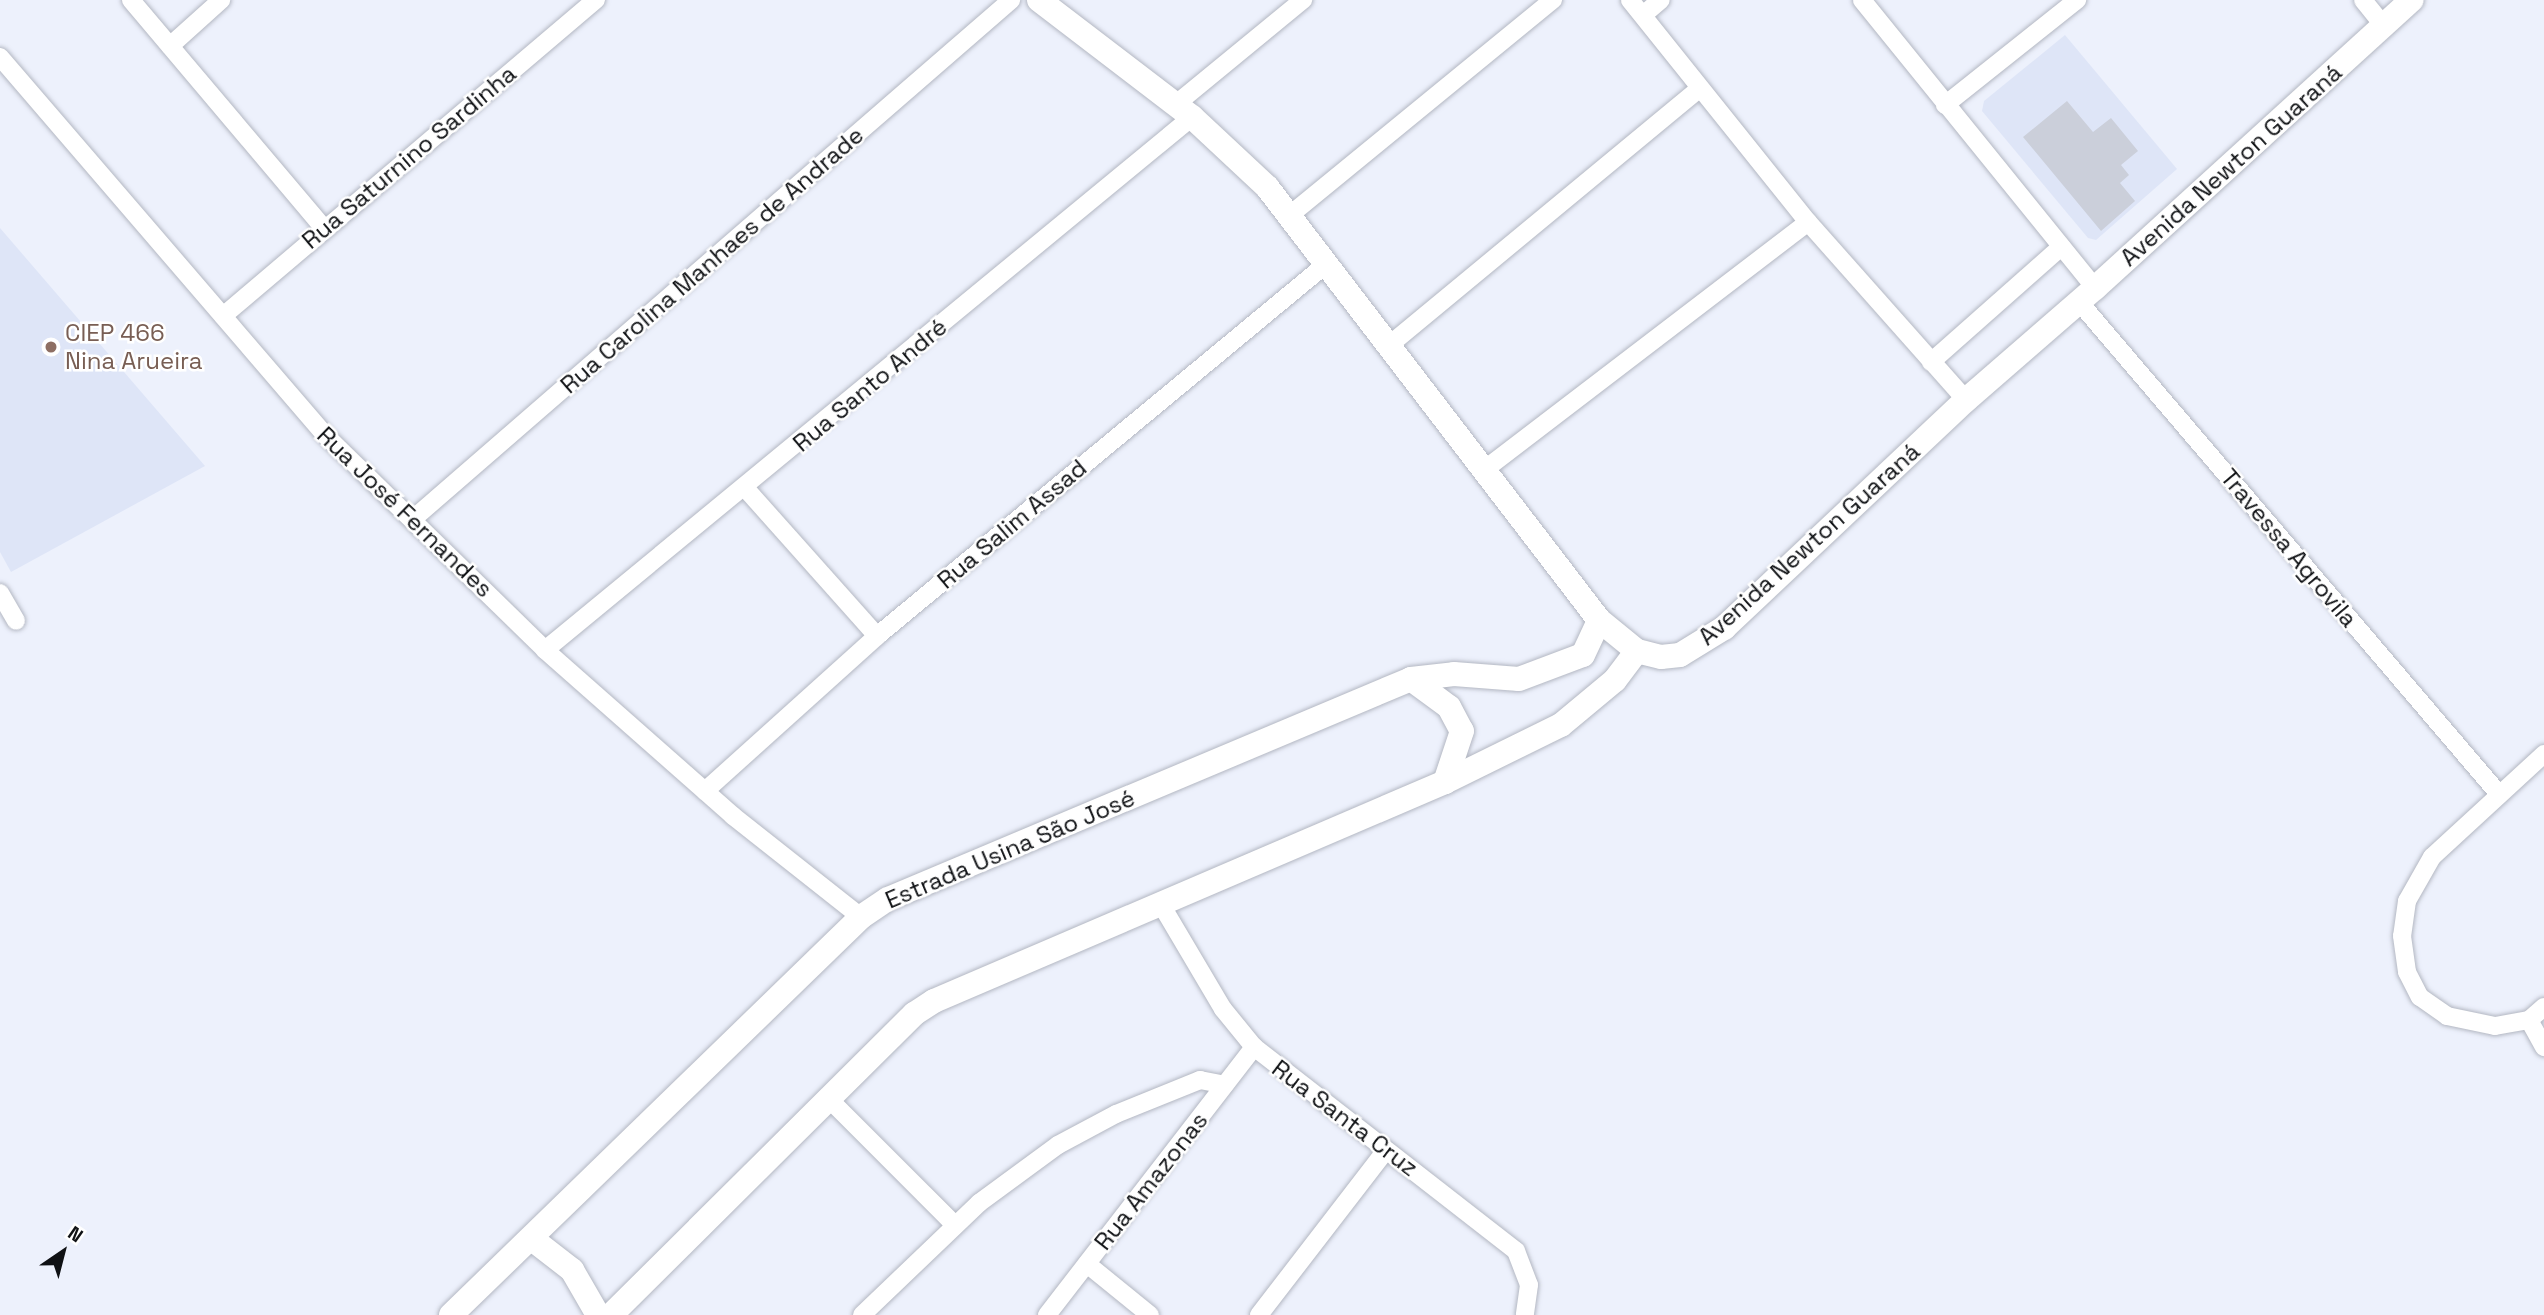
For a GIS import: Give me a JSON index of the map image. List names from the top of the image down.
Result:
{
  "streets": {
    "main road": ["Avenida Newton Guaraná", "Estrada Usina São José"],
    "street": [
      "Rua Saturnino Sardinha",
      "Rua Carolina Manhaes de Andrade",
      "Rua Santo André",
      "Rua José Fernandes",
      "Rua Salim Assad",
      "Travessa Agrovila",
      "Rua Santa Cruz",
      "Rua Amazonas"
    ]
  },
  "crossings": [
    ["Rua Saturnino Sardinha", "Rua José Fernandes"],
    ["Avenida Newton Guaraná", "Travessa Agrovila"],
    ["Rua Carolina Manhaes de Andrade", "Rua José Fernandes"],
    ["Rua Santo André", "Rua José Fernandes"],
    ["Rua José Fernandes", "Rua Salim Assad"],
    ["Rua José Fernandes", "Estrada Usina São José"],
    ["Rua Santa Cruz", "Rua Amazonas"]
  ],
  "places": ["CIEP 466 Nina Arueira"],
  "north": "top right"
}
